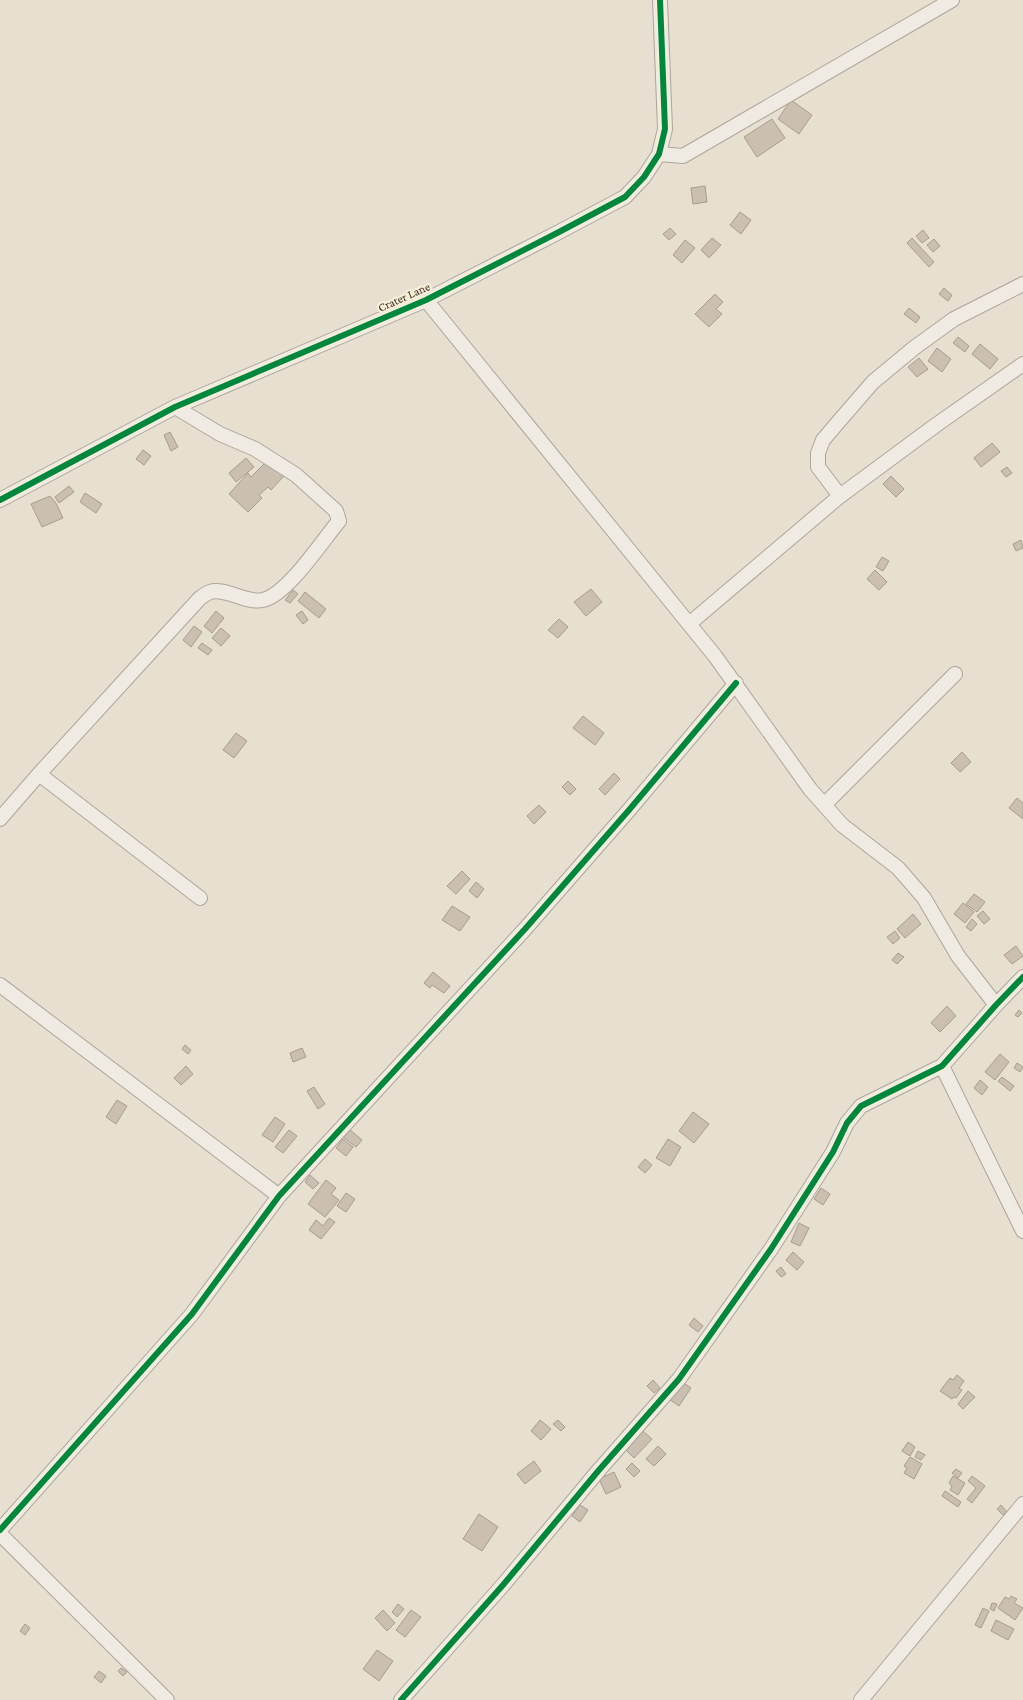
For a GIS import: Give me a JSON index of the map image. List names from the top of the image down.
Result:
{
  "streets": {
    "street": ["Crater Lane"]
  }
}
